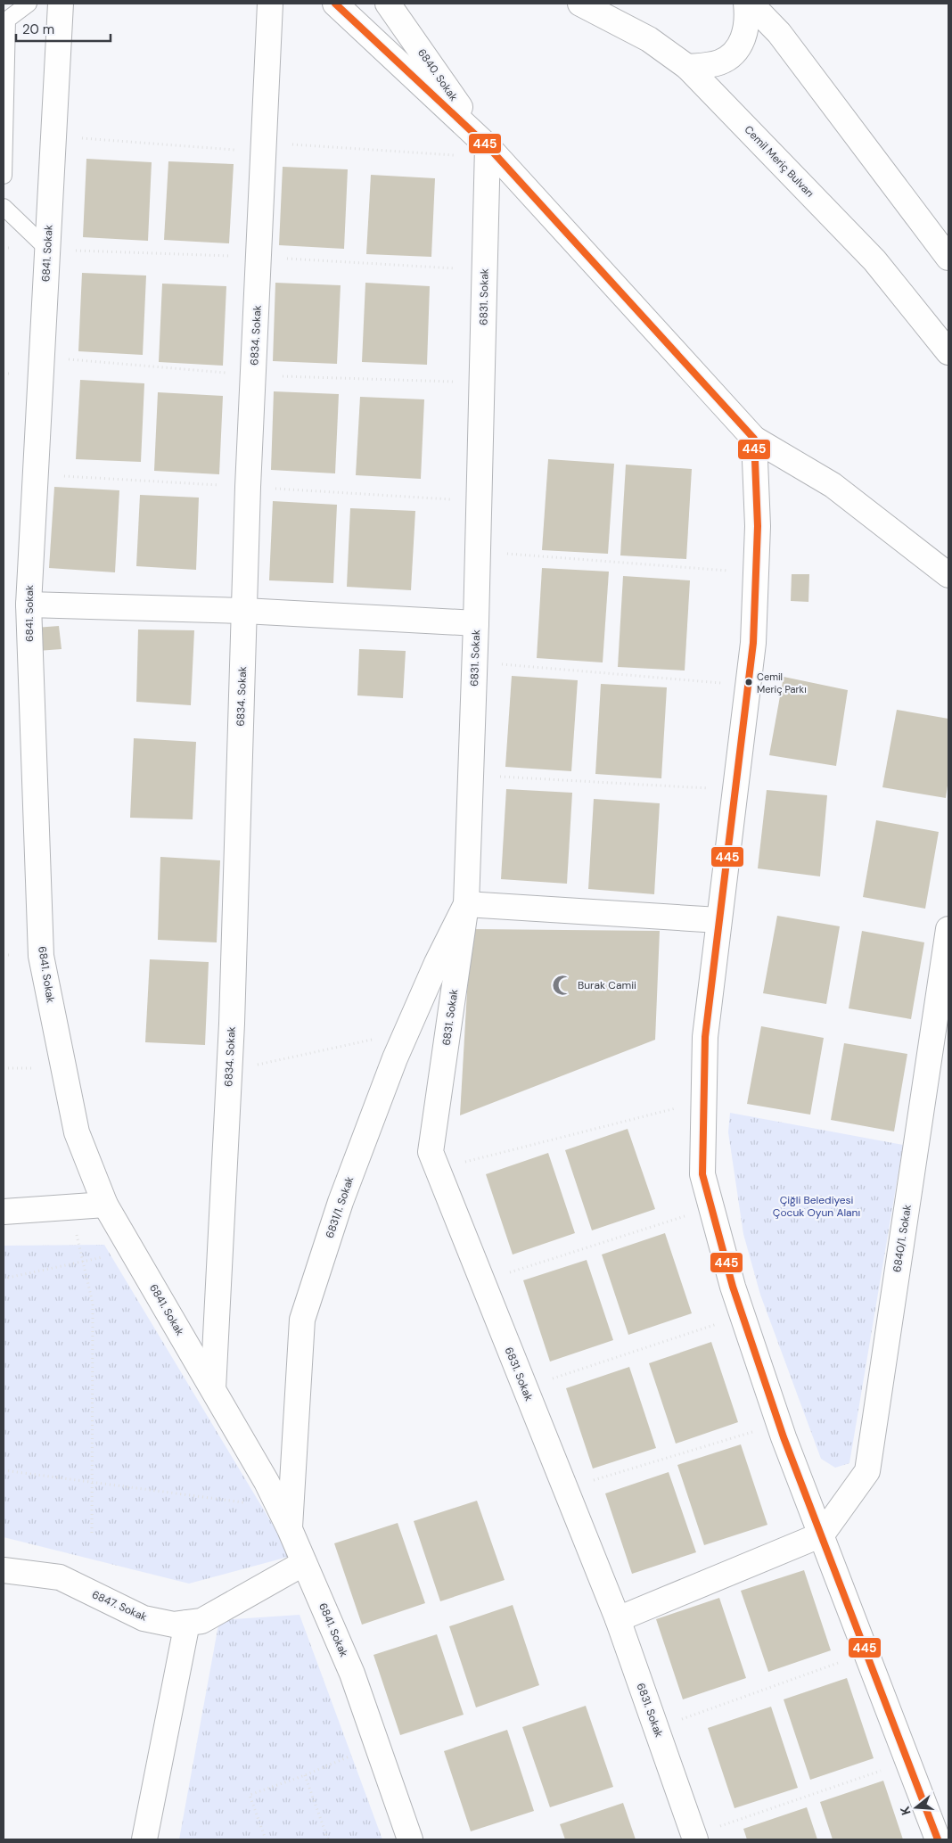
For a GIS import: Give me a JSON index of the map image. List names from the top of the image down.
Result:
{
  "streets": {
    "street": [
      "6840. Sokak",
      "Cemil Meriç Bulvarı",
      "6841. Sokak",
      "6831. Sokak",
      "6834. Sokak",
      "6831/1. Sokak",
      "6840/1. Sokak",
      "6847. Sokak"
    ]
  },
  "crossings": [
    ["6840. Sokak", "6831. Sokak"],
    ["6841. Sokak", "6834. Sokak"],
    ["6841. Sokak", "6831/1. Sokak"],
    ["6841. Sokak", "6847. Sokak"],
    ["6831. Sokak", "6831/1. Sokak"]
  ],
  "parks": ["Çiğli Belediyesi Çocuk Oyun Alanı"],
  "places": {
    "other": ["Cemil Meriç Parkı"],
    "mosque": ["Burak Camii"]
  },
  "lines": ["transit line 445"],
  "scale_bar": "20 m",
  "north": "left"
}
